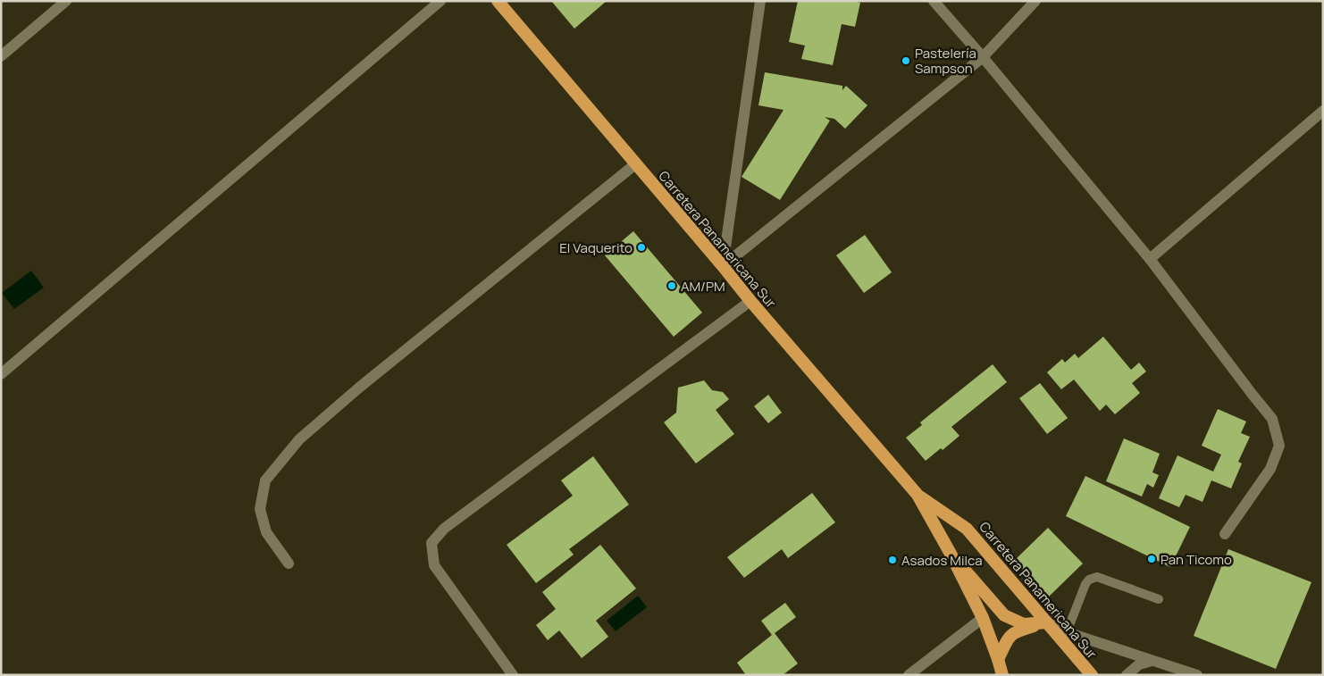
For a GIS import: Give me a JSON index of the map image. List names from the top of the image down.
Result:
{
  "streets": {
    "highway": ["Carretera Panamericana Sur"]
  },
  "places": [
    "Pastelería Sampson",
    "El Vaquerito",
    "AM/PM",
    "Pan Ticomo",
    "Asados Milca"
  ]
}
